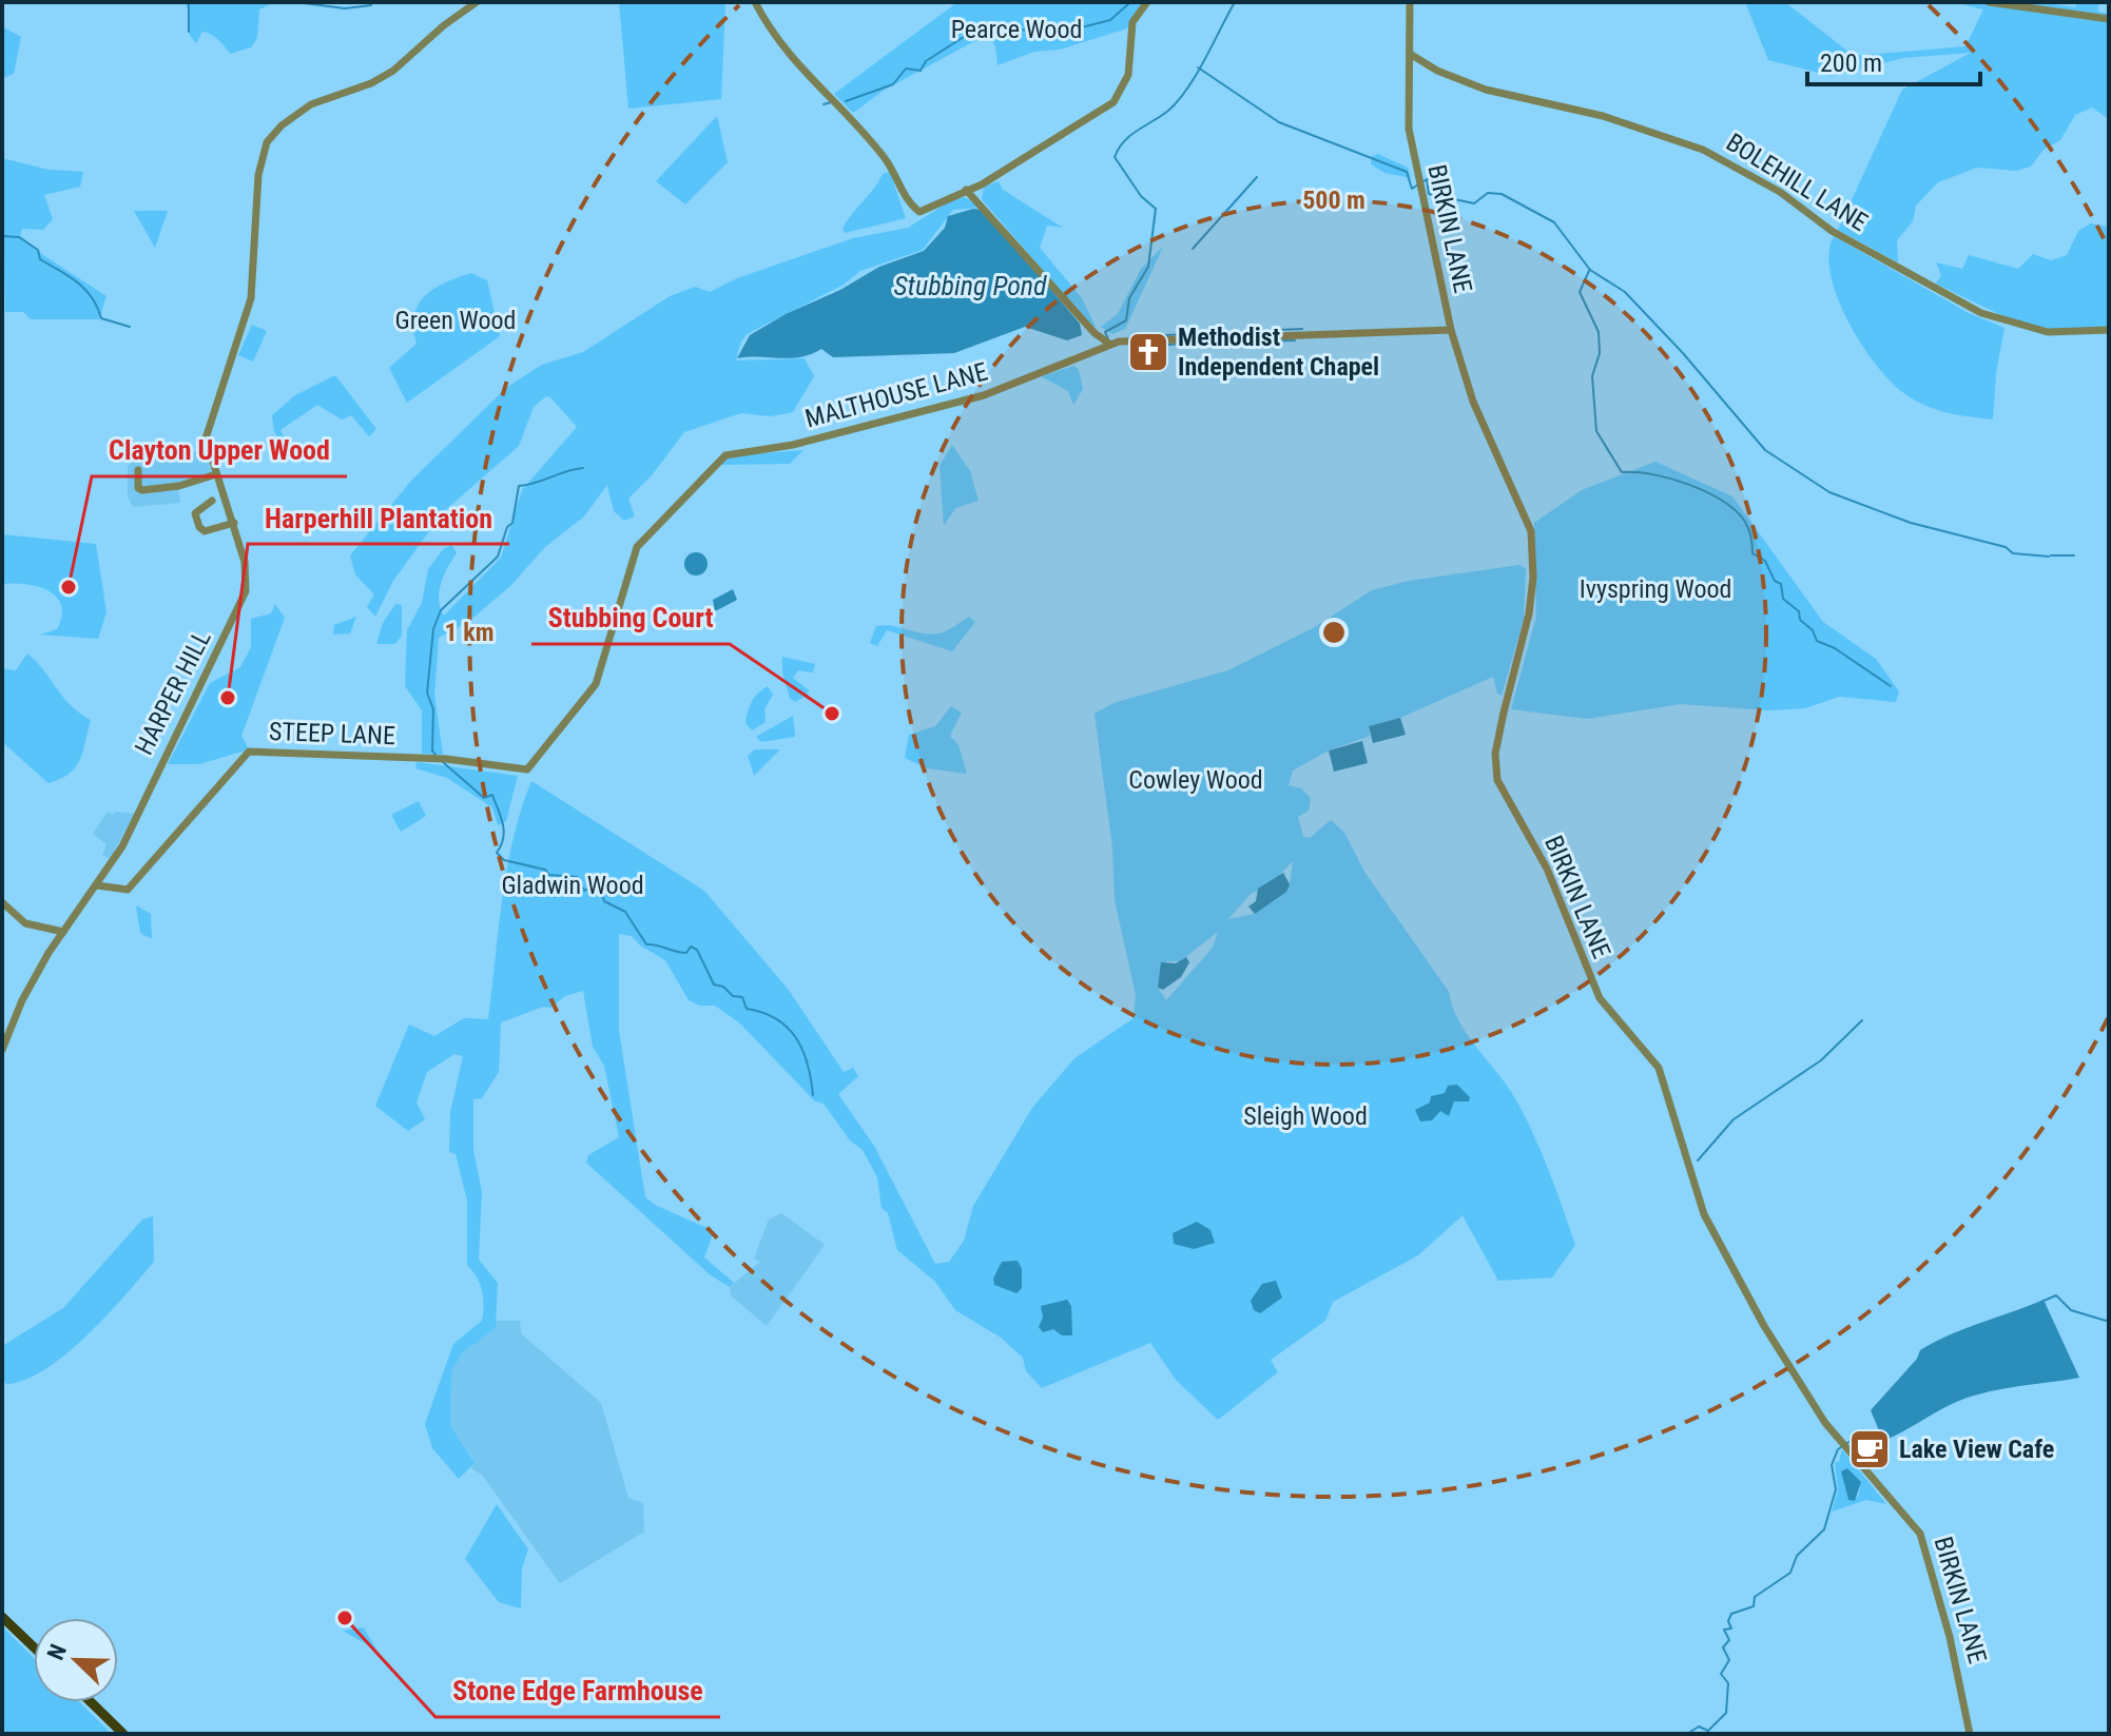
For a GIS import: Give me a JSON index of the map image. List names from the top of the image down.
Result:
{
  "streets": {
    "street": [
      "BOLEHILL LANE",
      "BIRKIN LANE",
      "MALTHOUSE LANE",
      "HARPER HILL",
      "STEEP LANE"
    ]
  },
  "crossings": [
    ["BOLEHILL LANE", "BIRKIN LANE"],
    ["BIRKIN LANE", "MALTHOUSE LANE"],
    ["MALTHOUSE LANE", "STEEP LANE"],
    ["HARPER HILL", "STEEP LANE"]
  ],
  "water": ["Stubbing Pond"],
  "parks": [
    "Pearce Wood",
    "Green Wood",
    "Ivyspring Wood",
    "Cowley Wood",
    "Gladwin Wood",
    "Sleigh Wood"
  ],
  "places": {
    "church": ["Methodist Independent Chapel"],
    "other": [
      "Clayton Upper Wood",
      "Harperhill Plantation",
      "Stubbing Court",
      "Stone Edge Farmhouse"
    ],
    "cafe": ["Lake View Cafe"]
  },
  "scale_bar": "200 m",
  "north": "top left",
  "rings": ["500 m", "1 km"]
}
